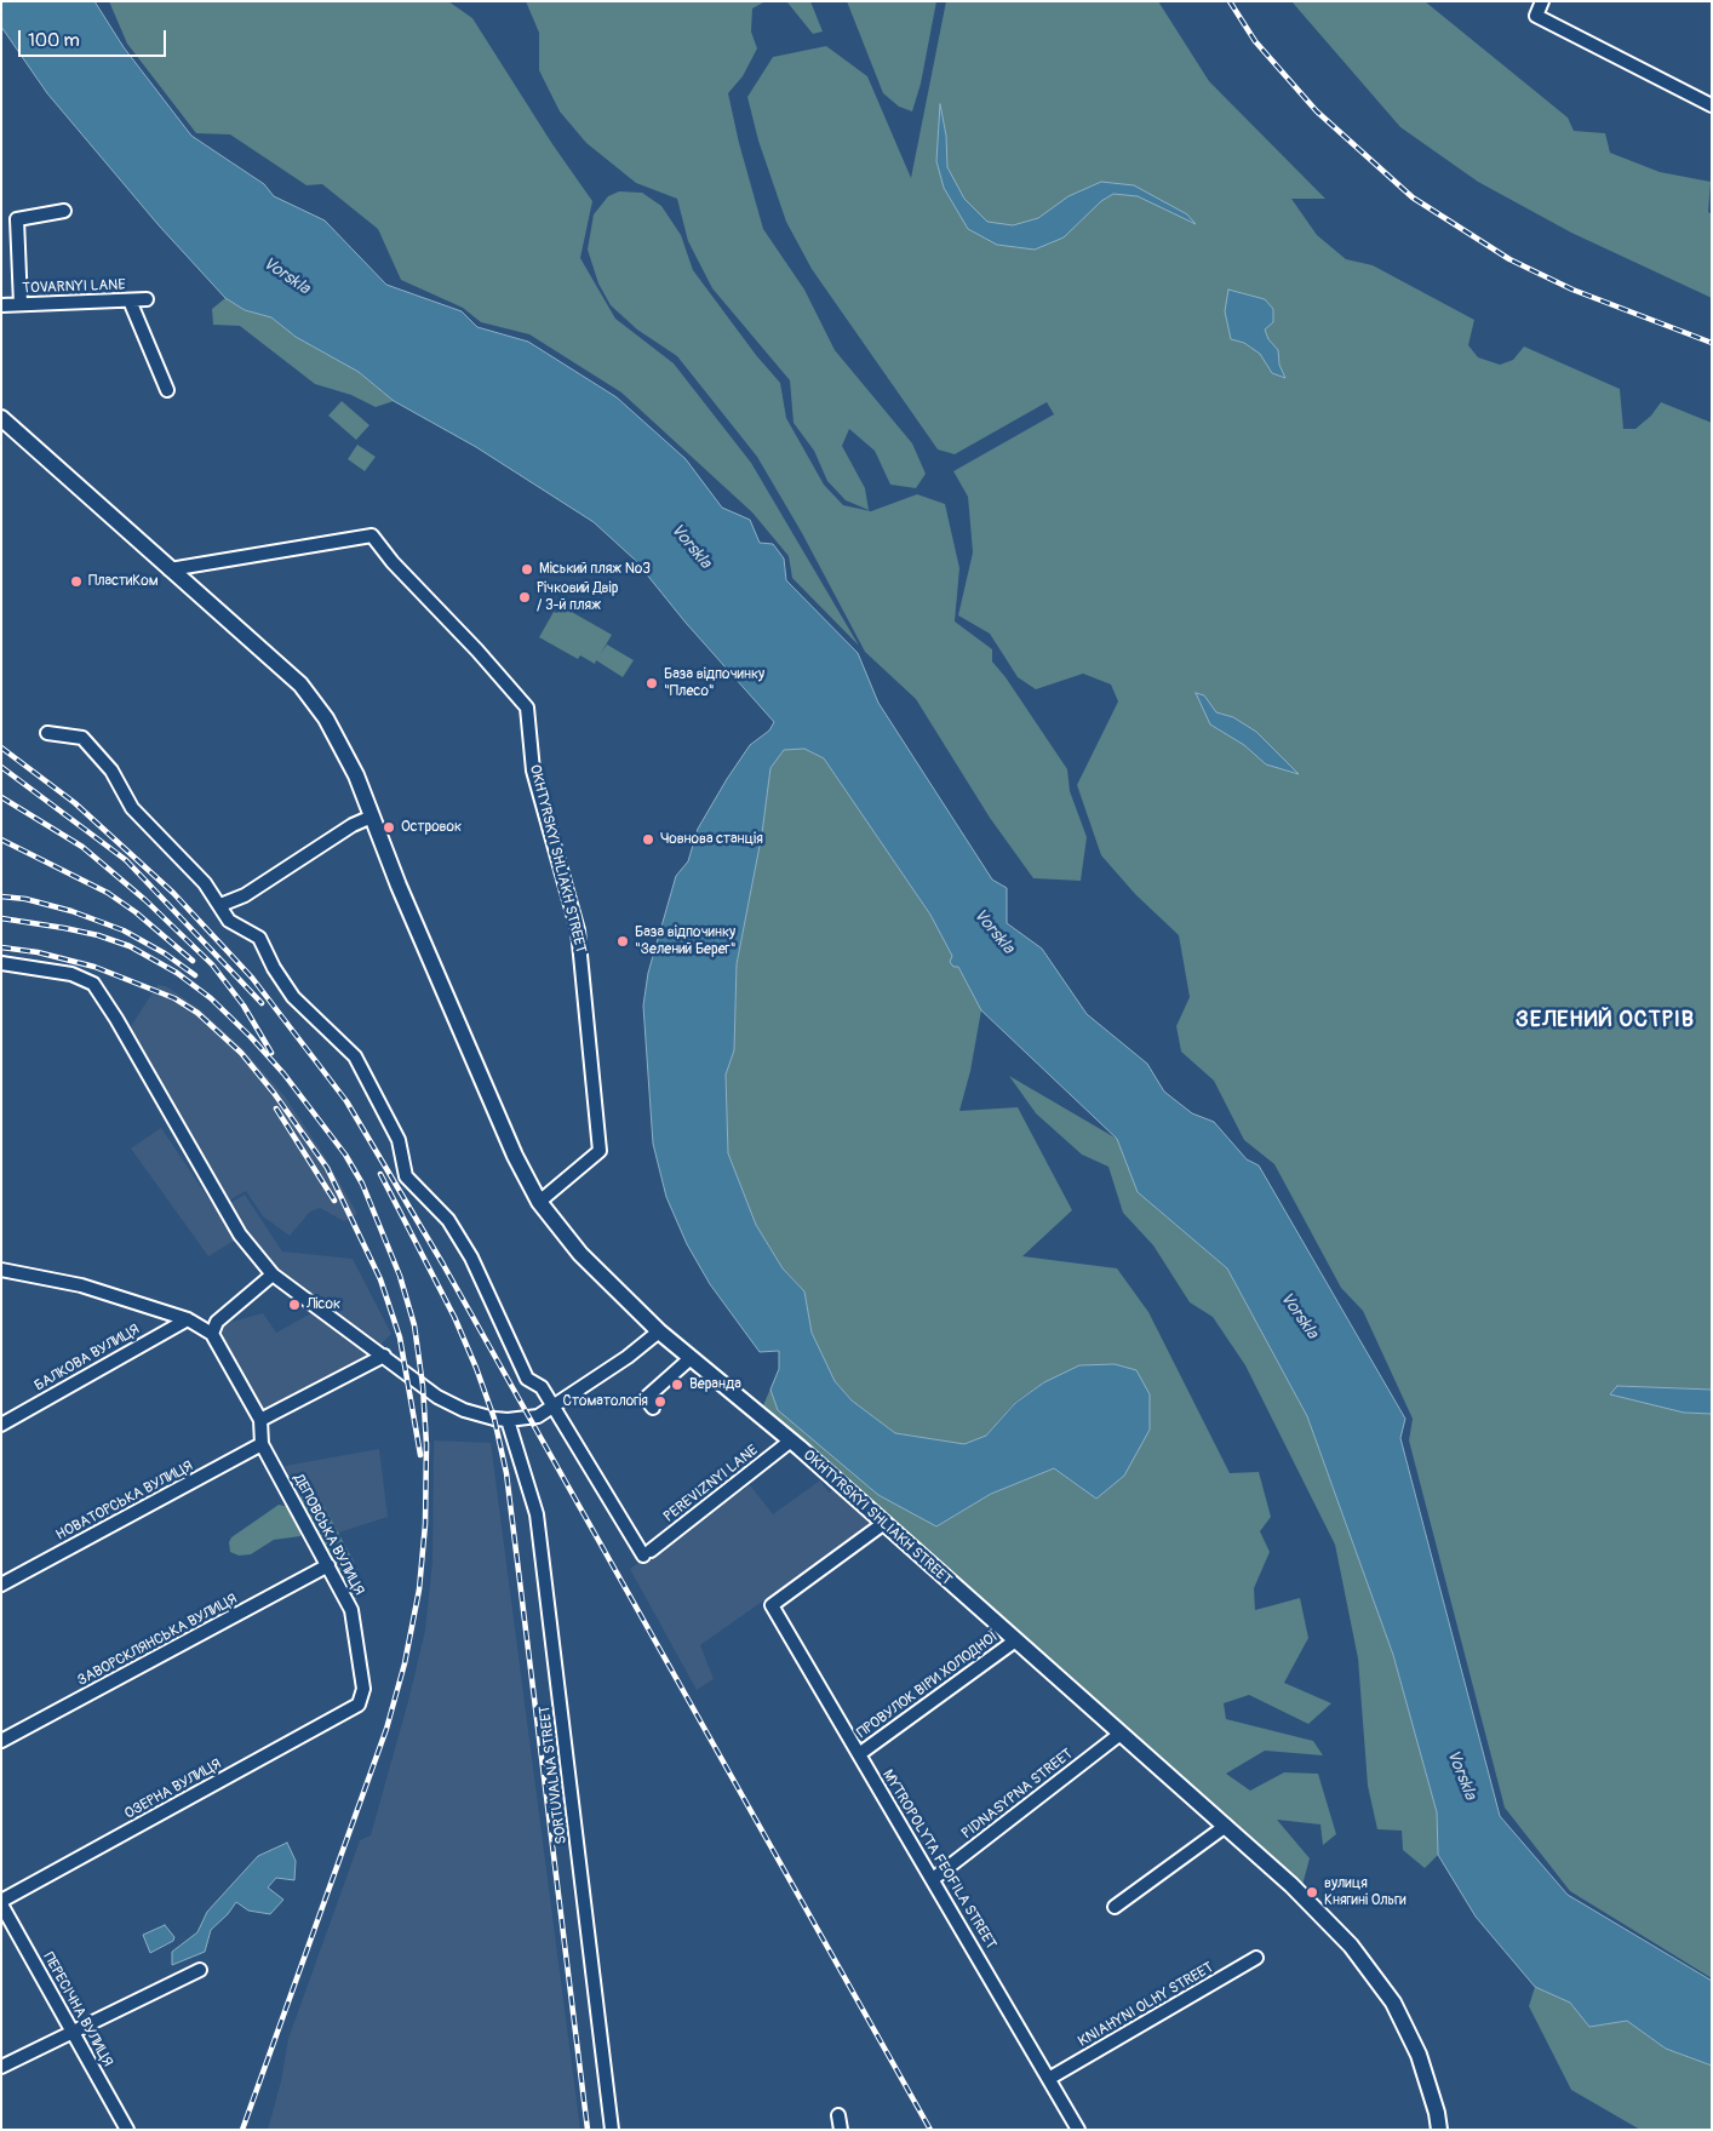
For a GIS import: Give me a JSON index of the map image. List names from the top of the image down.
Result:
{
  "streets": {
    "main road": ["OKHTYRSKYI SHLIAKH STREET"],
    "street": [
      "TOVARNYI LANE",
      "БАЛКОВА ВУЛИЦЯ",
      "PEREVIZNYI LANE",
      "НОВАТОРСЬКА ВУЛИЦЯ",
      "ДЕПОВСЬКА ВУЛИЦЯ",
      "ЗАВОРСКЛЯНСЬКА ВУЛИЦЯ",
      "ПРОВУЛОК ВІРИ ХОЛОДНОЇ",
      "SORTUVALNA STREET",
      "ОЗЕРНА ВУЛИЦЯ",
      "PIDNASYPNA STREET",
      "MYTROPOLYTA FEOFILA STREET",
      "KNIAHYNI OLHY STREET",
      "ПЕРЕСІЧНА ВУЛИЦЯ"
    ]
  },
  "crossings": [
    ["OKHTYRSKYI SHLIAKH STREET", "PEREVIZNYI LANE"],
    ["OKHTYRSKYI SHLIAKH STREET", "ПРОВУЛОК ВІРИ ХОЛОДНОЇ"],
    ["OKHTYRSKYI SHLIAKH STREET", "PIDNASYPNA STREET"],
    ["OKHTYRSKYI SHLIAKH STREET", "MYTROPOLYTA FEOFILA STREET"],
    ["БАЛКОВА ВУЛИЦЯ", "ДЕПОВСЬКА ВУЛИЦЯ"],
    ["НОВАТОРСЬКА ВУЛИЦЯ", "ДЕПОВСЬКА ВУЛИЦЯ"],
    ["ДЕПОВСЬКА ВУЛИЦЯ", "ЗАВОРСКЛЯНСЬКА ВУЛИЦЯ"],
    ["ДЕПОВСЬКА ВУЛИЦЯ", "ОЗЕРНА ВУЛИЦЯ"],
    ["ПРОВУЛОК ВІРИ ХОЛОДНОЇ", "MYTROPOLYTA FEOFILA STREET"],
    ["ОЗЕРНА ВУЛИЦЯ", "ПЕРЕСІЧНА ВУЛИЦЯ"],
    ["PIDNASYPNA STREET", "MYTROPOLYTA FEOFILA STREET"],
    ["MYTROPOLYTA FEOFILA STREET", "KNIAHYNI OLHY STREET"]
  ],
  "districts": ["ЗЕЛЕНИЙ ОСТРІВ"],
  "water": ["Vorskla"],
  "places": [
    "Міський пляж №3",
    "ПластиКом",
    "Річковий Двір / 3-й пляж",
    "База відпочинку \"Плесо\"",
    "Островок",
    "Човнова станція",
    "База відпочинку \"Зелений Берег\"",
    "Лісок",
    "Веранда",
    "Стоматологія",
    "вулиця Княгині Ольги"
  ],
  "scale_bar": "100 m"
}
